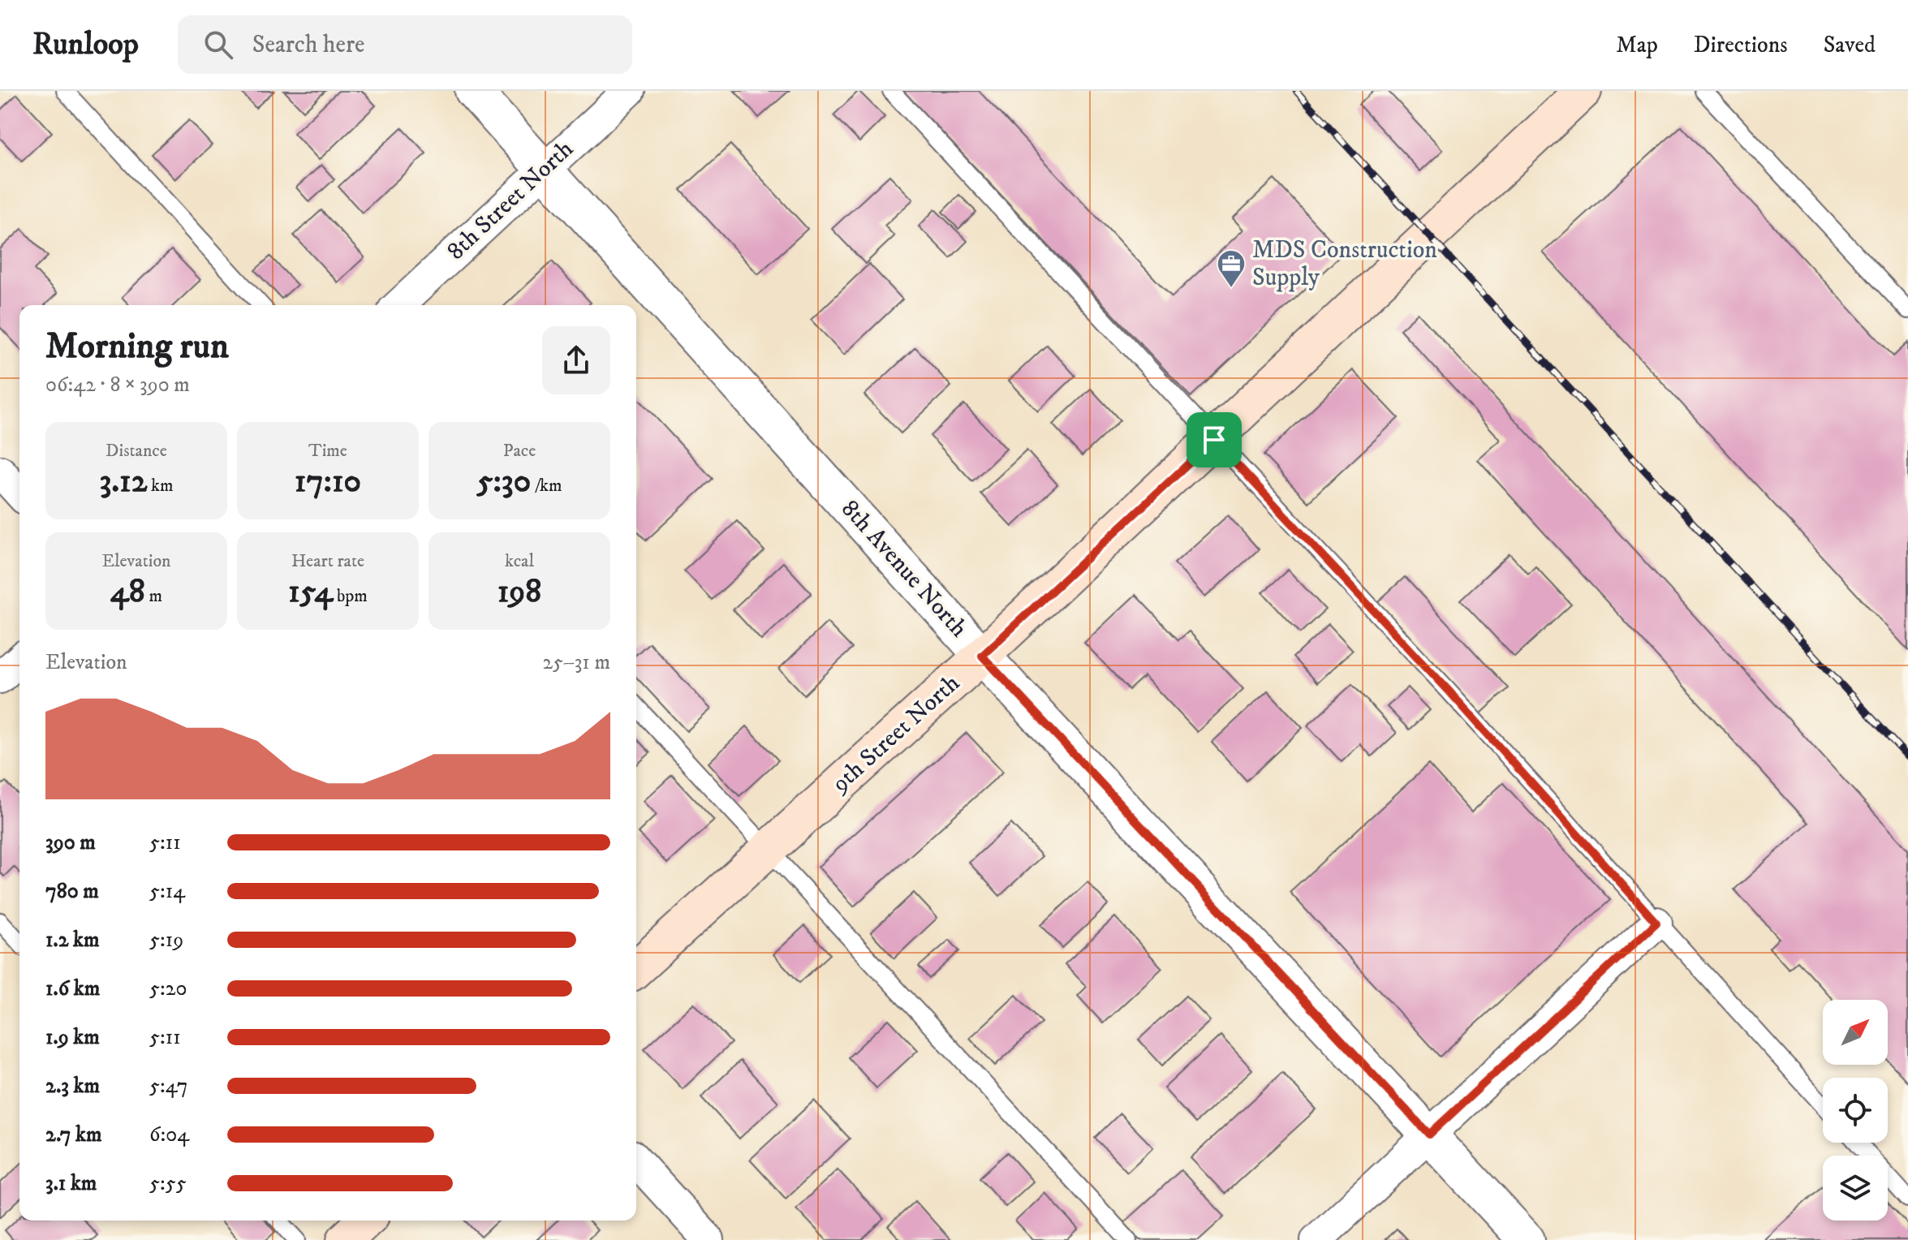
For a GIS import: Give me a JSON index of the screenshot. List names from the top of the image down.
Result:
{
  "streets": {
    "main road": ["9th Street North"],
    "street": ["8th Street North", "8th Avenue North"]
  },
  "crossings": [
    ["8th Street North", "8th Avenue North"],
    ["8th Avenue North", "9th Street North"]
  ],
  "places": {
    "office": ["MDS Construction Supply"]
  },
  "north": "top right",
  "page": {
    "header": "Runloop",
    "search": "Search here",
    "nav": ["Map", "Directions", "Saved"],
    "heading": ["Morning run", "06:42 · 8 × 390 m"],
    "stats": [
      ["Distance", "3.12 km"],
      ["Time", "17:10"],
      ["Pace", "5:30 /km"],
      ["Elevation", "48 m"],
      ["Heart rate", "154 bpm"],
      ["kcal", "198"]
    ],
    "chart": ["Elevation", "25–31 m"],
    "list": [
      {
        "name": "390 m",
        "note": "5:11"
      },
      {
        "name": "780 m",
        "note": "5:14"
      },
      {
        "name": "1.2 km",
        "note": "5:19"
      },
      {
        "name": "1.6 km",
        "note": "5:20"
      },
      {
        "name": "1.9 km",
        "note": "5:11"
      },
      {
        "name": "2.3 km",
        "note": "5:47"
      },
      {
        "name": "2.7 km",
        "note": "6:04"
      },
      {
        "name": "3.1 km",
        "note": "5:55"
      }
    ]
  }
}
